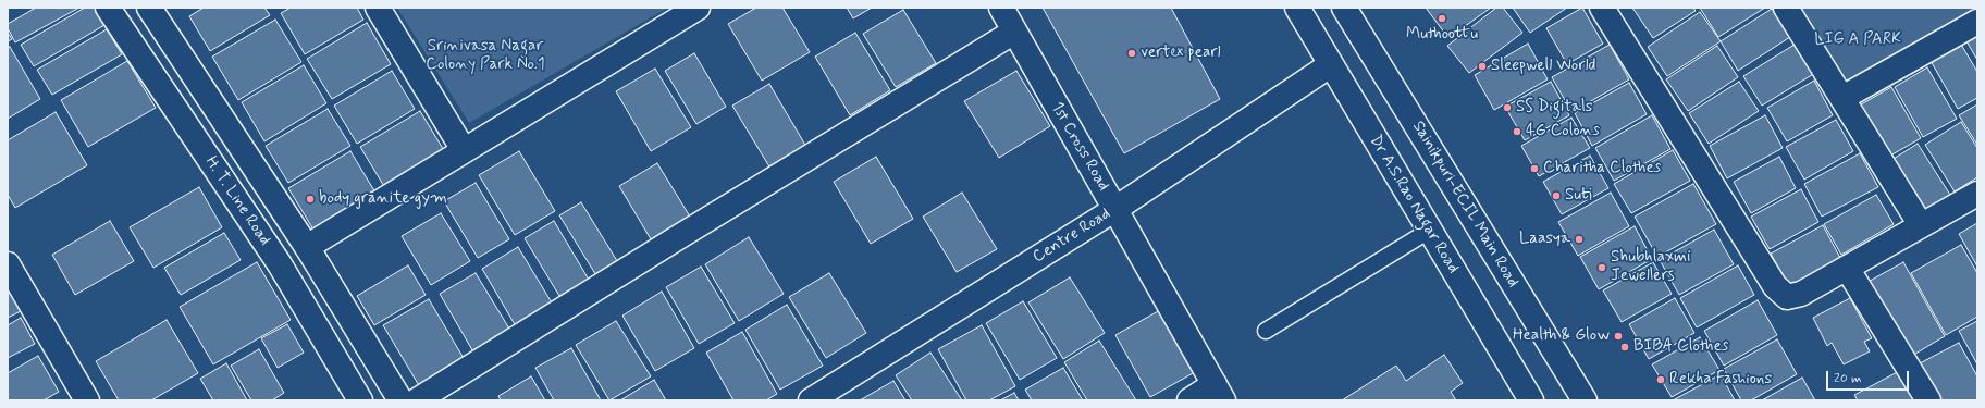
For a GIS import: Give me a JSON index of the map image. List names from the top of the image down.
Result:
{
  "streets": {
    "street": [
      "1st Cross Road",
      "H. T. Line Road",
      "Dr A.S.Rao Nagar Road",
      "Sainikpuri-ECIL Main Road",
      "Centre Road"
    ]
  },
  "crossings": [
    ["1st Cross Road", "Centre Road"],
    ["Dr A.S.Rao Nagar Road", "Centre Road"]
  ],
  "parks": ["LIG A PARK", "Srinivasa Nagar Colony Park No.1"],
  "places": [
    "Muthoottu",
    "vertex pearl",
    "Sleepwell World",
    "SS Digitals",
    "4G Colons",
    "Charitha Clothes",
    "Suti",
    "body granite gym",
    "Laasya",
    "Shubhlaxmi Jewellers",
    "Health & Glow",
    "BIBA Clothes",
    "Rekha Fashions"
  ],
  "scale_bar": "20 m"
}
